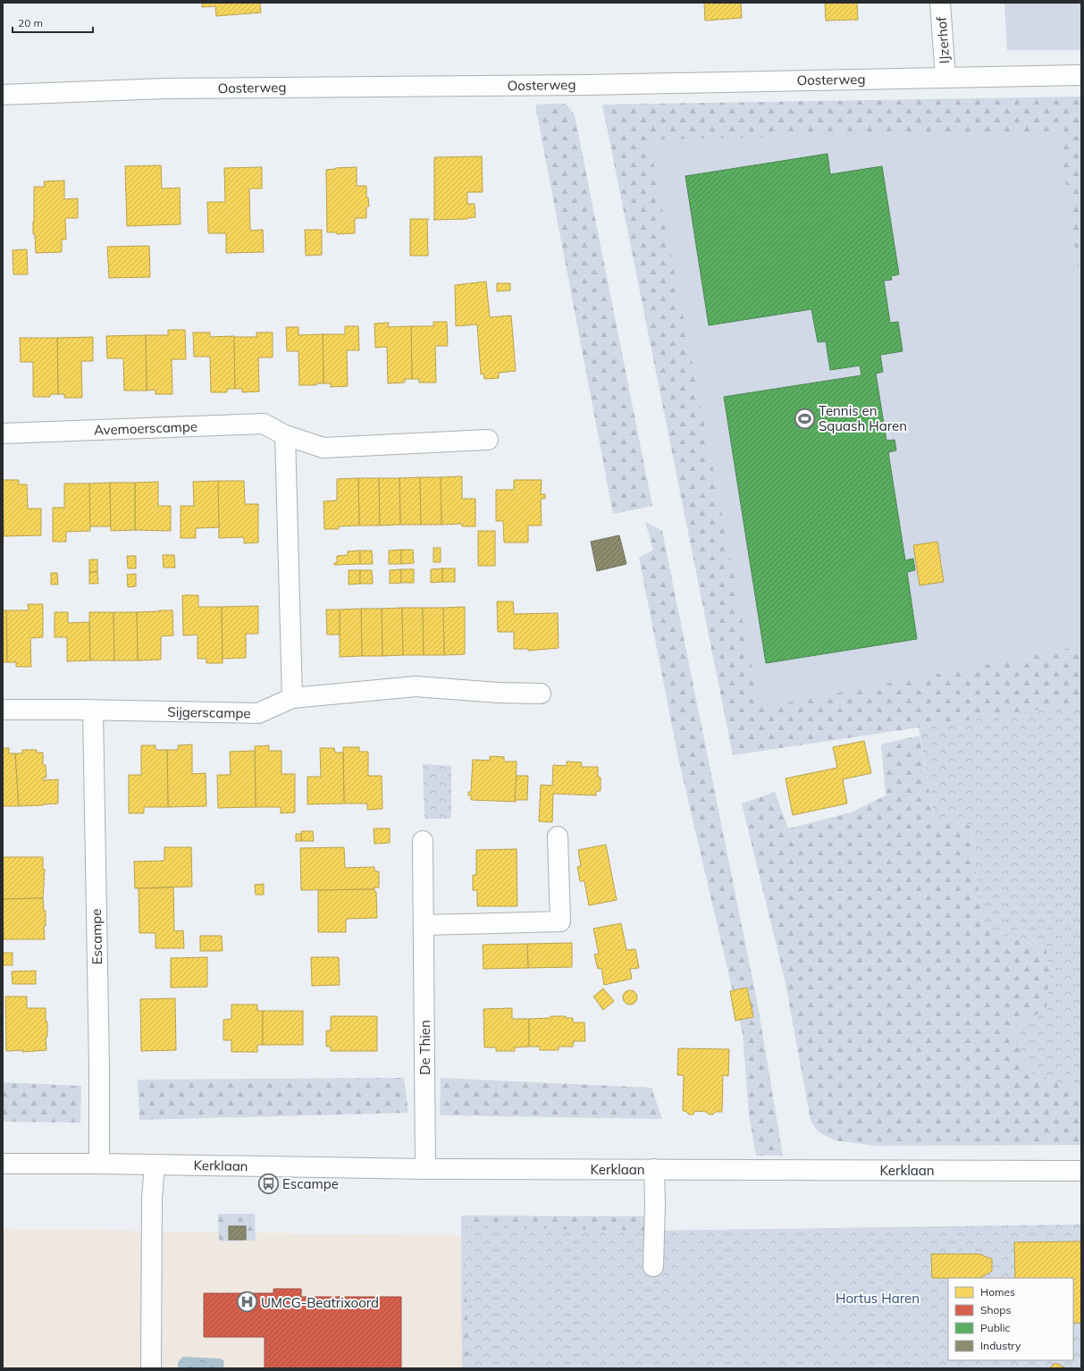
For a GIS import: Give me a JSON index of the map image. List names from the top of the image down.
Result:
{
  "streets": {
    "street": [
      "IJzerhof",
      "Oosterweg",
      "Avemoerscampe",
      "Sijgerscampe",
      "Escampe",
      "De Thien",
      "Kerklaan"
    ]
  },
  "crossings": [
    ["IJzerhof", "Oosterweg"],
    ["Sijgerscampe", "Escampe"],
    ["Escampe", "Kerklaan"],
    ["De Thien", "Kerklaan"]
  ],
  "parks": ["Hortus Haren"],
  "places": {
    "sports": ["Tennis en Squash Haren"],
    "bus stop": ["Escampe"],
    "hospital": ["UMCG-Beatrixoord"]
  },
  "legend": [
    "Homes",
    "Shops",
    "Public",
    "Industry"
  ],
  "scale_bar": "20 m"
}
